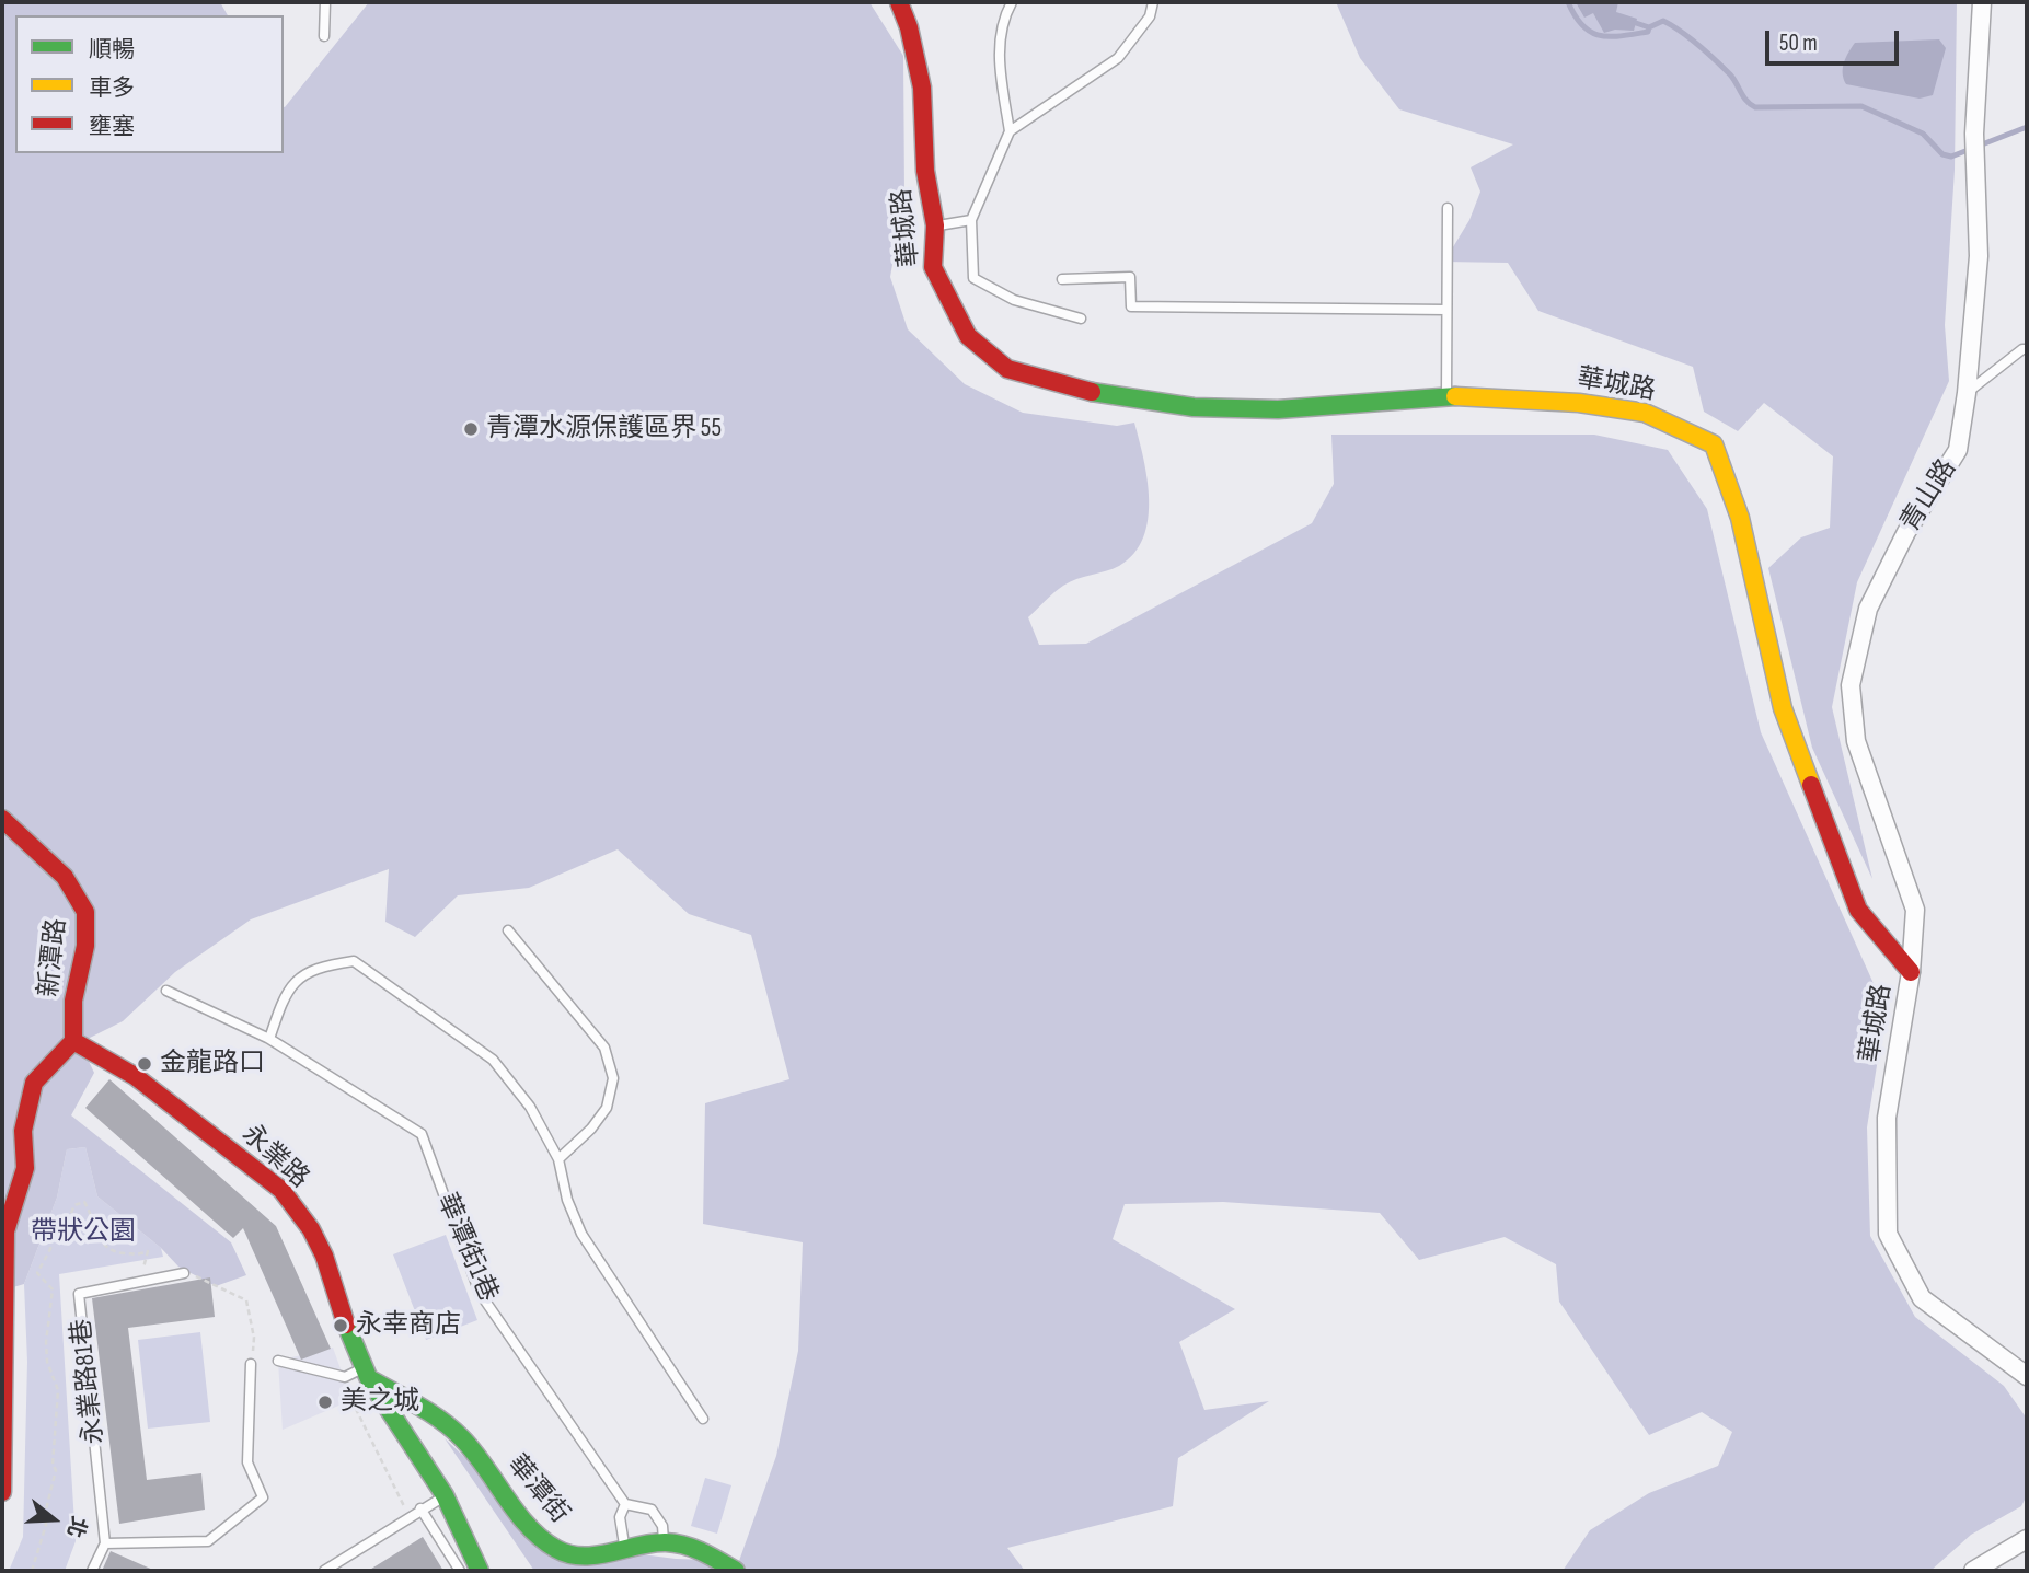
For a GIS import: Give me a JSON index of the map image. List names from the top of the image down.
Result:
{
  "streets": {
    "street": [
      "華城路",
      "青山路",
      "新潭路",
      "永業路",
      "華潭街"
    ],
    "lane": ["華潭街1巷", "永業路81巷"]
  },
  "crossings": [
    ["華城路", "青山路"],
    ["新潭路", "永業路"],
    ["永業路", "華潭街"],
    ["華潭街1巷", "華潭街"]
  ],
  "parks": ["帶狀公園"],
  "places": [
    "青潭水源保護區界 55",
    "金龍路口",
    "永幸商店",
    "美之城"
  ],
  "legend": ["順暢", "車多", "壅塞"],
  "scale_bar": "50 m",
  "north": "right"
}
